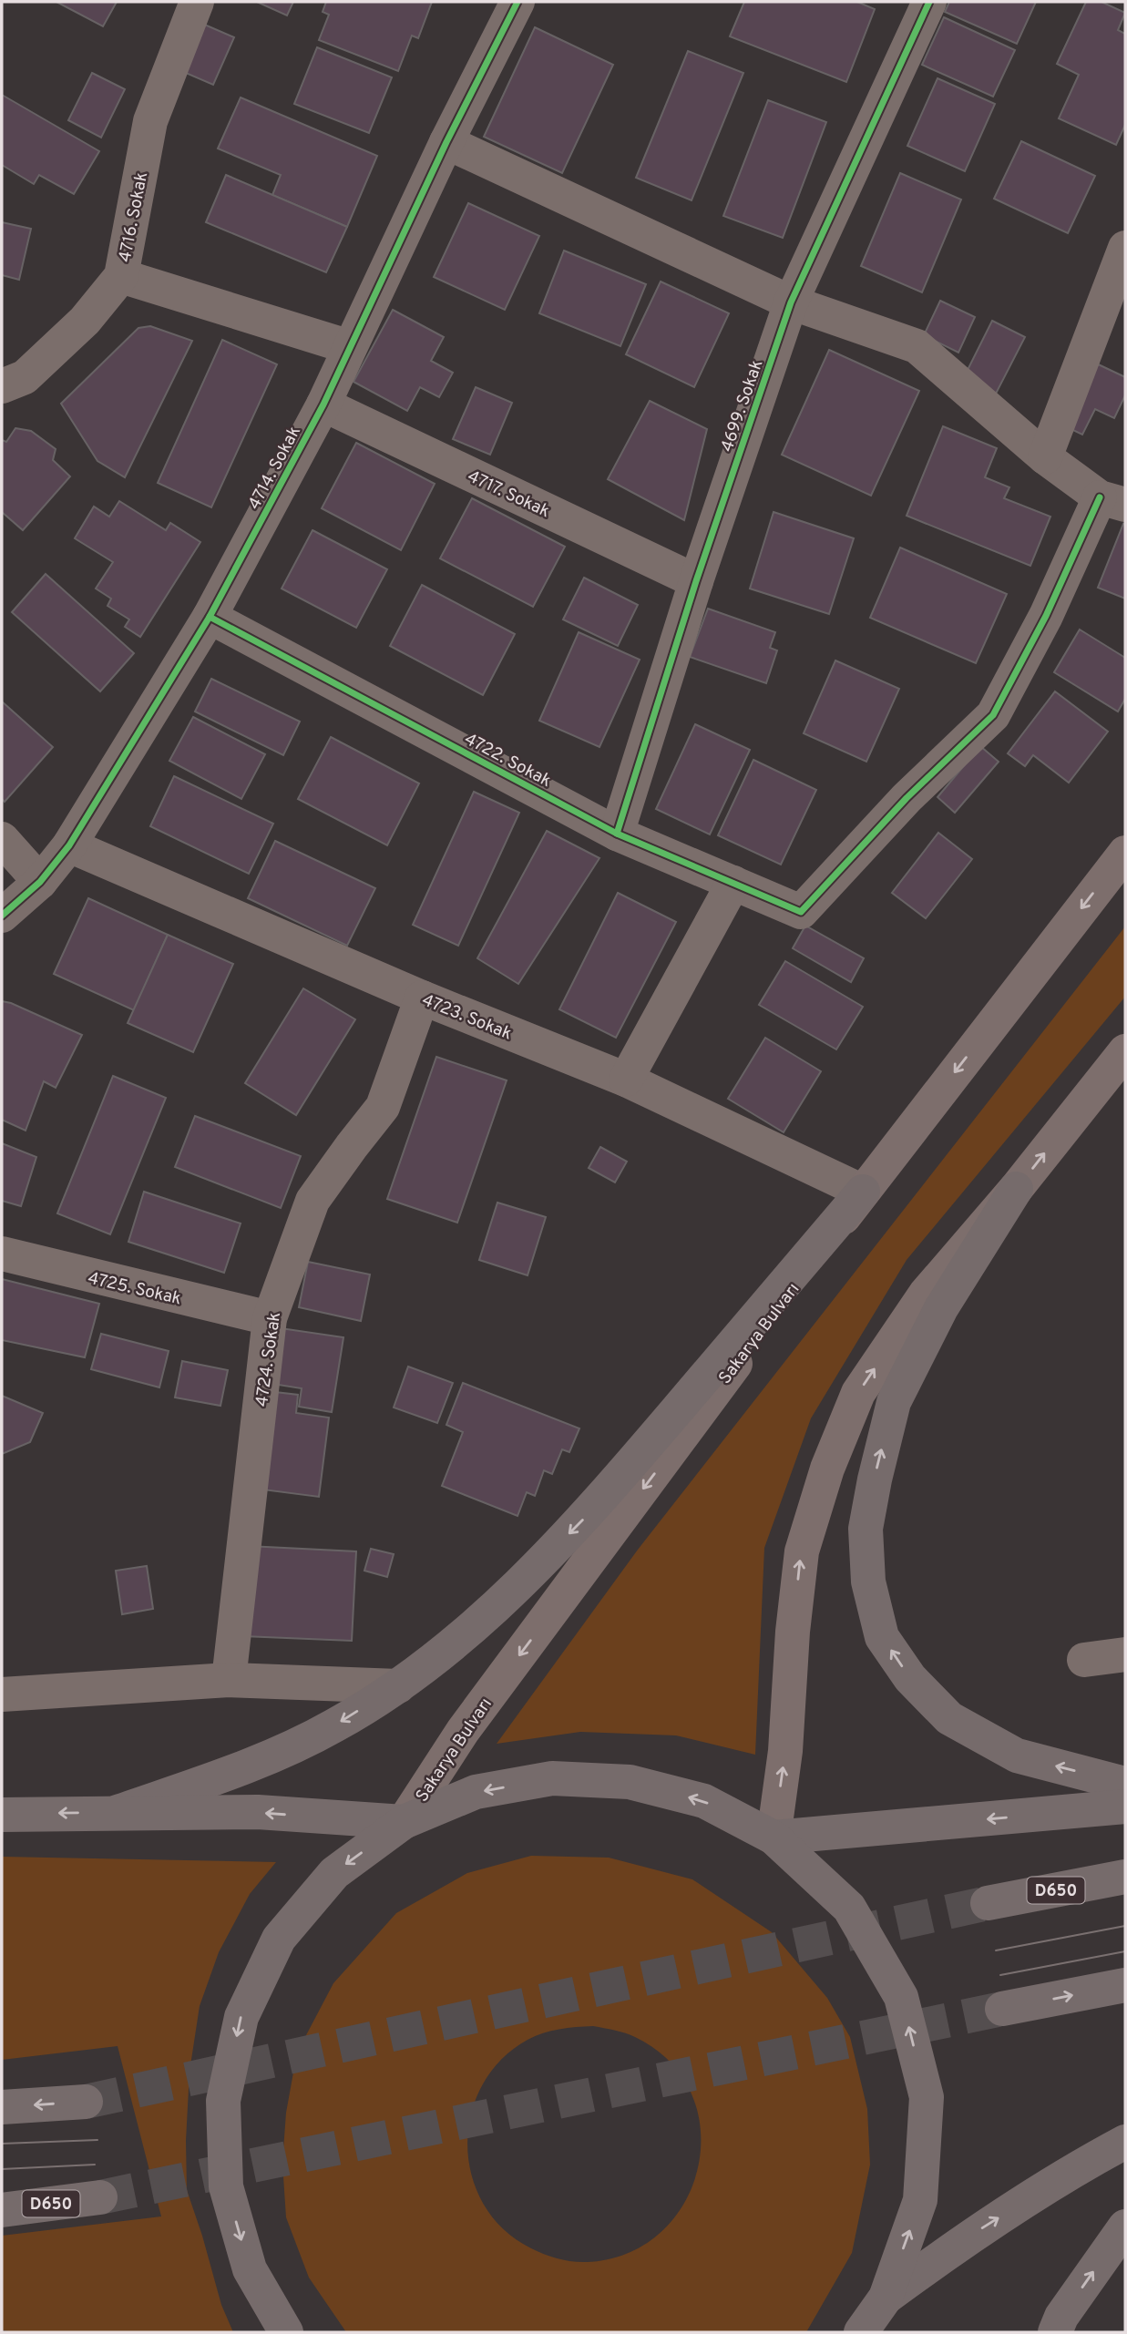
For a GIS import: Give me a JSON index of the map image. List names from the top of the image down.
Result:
{
  "streets": {
    "highway": ["D650"],
    "main road": ["Sakarya Bulvarı"],
    "street": [
      "4716. Sokak",
      "4699. Sokak",
      "4714. Sokak",
      "4717. Sokak",
      "4722. Sokak",
      "4723. Sokak",
      "4725. Sokak",
      "4724. Sokak"
    ]
  },
  "crossings": [
    ["4699. Sokak", "4717. Sokak"],
    ["4699. Sokak", "4722. Sokak"],
    ["4714. Sokak", "4717. Sokak"],
    ["4714. Sokak", "4722. Sokak"],
    ["4714. Sokak", "4723. Sokak"],
    ["4723. Sokak", "Sakarya Bulvarı"],
    ["4723. Sokak", "4724. Sokak"],
    ["4725. Sokak", "4724. Sokak"]
  ]
}
